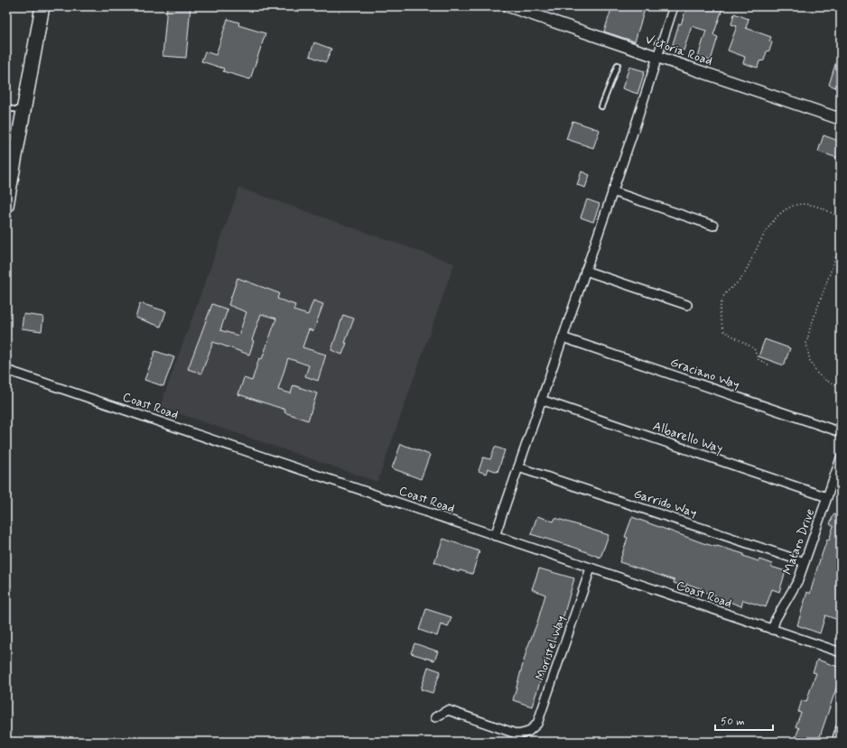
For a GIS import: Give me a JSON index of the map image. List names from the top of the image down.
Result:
{
  "streets": {
    "street": [
      "Victoria Road",
      "Graciano Way",
      "Coast Road",
      "Albarello Way",
      "Garrido Way",
      "Mataro Drive",
      "Moristel Way"
    ]
  },
  "crossings": [
    ["Coast Road", "Mataro Drive"],
    ["Coast Road", "Moristel Way"],
    ["Albarello Way", "Mataro Drive"],
    ["Garrido Way", "Mataro Drive"]
  ],
  "scale_bar": "50 m"
}
